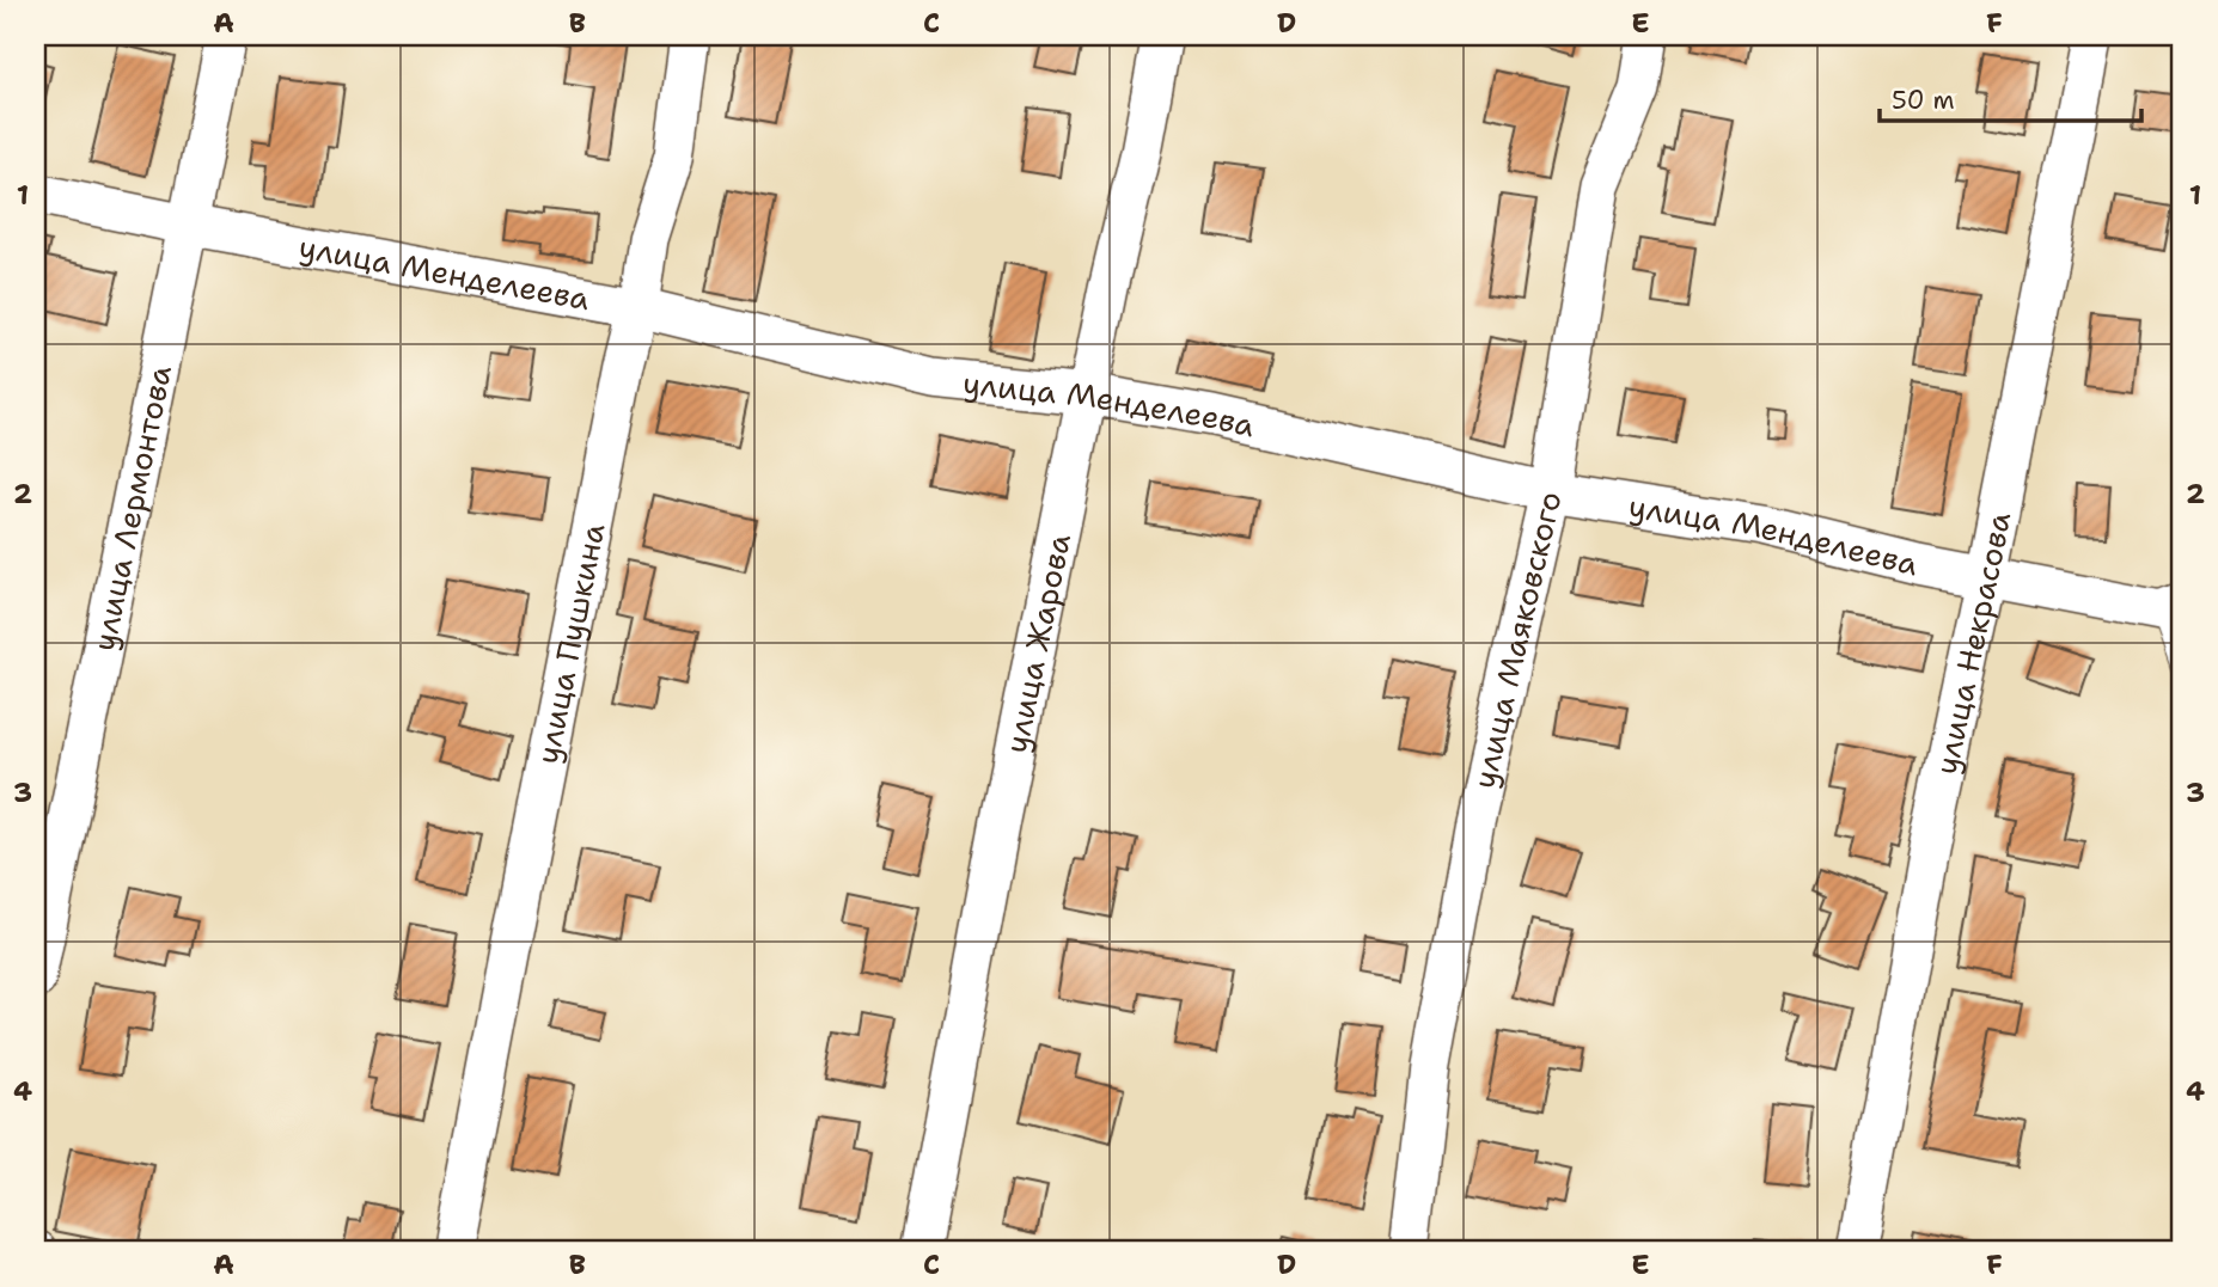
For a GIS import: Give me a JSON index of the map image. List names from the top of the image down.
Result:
{
  "streets": {
    "street": [
      "улица Менделеева",
      "улица Лермонтова",
      "улица Маяковского",
      "улица Пушкина",
      "улица Жарова",
      "улица Некрасова"
    ]
  },
  "crossings": [
    ["улица Менделеева", "улица Лермонтова"],
    ["улица Менделеева", "улица Маяковского"],
    ["улица Менделеева", "улица Пушкина"],
    ["улица Менделеева", "улица Жарова"],
    ["улица Менделеева", "улица Некрасова"]
  ],
  "scale_bar": "50 m",
  "grid": {
    "columns": [
      "A",
      "B",
      "C",
      "D",
      "E",
      "F"
    ],
    "rows": [
      "1",
      "2",
      "3",
      "4"
    ]
  }
}
